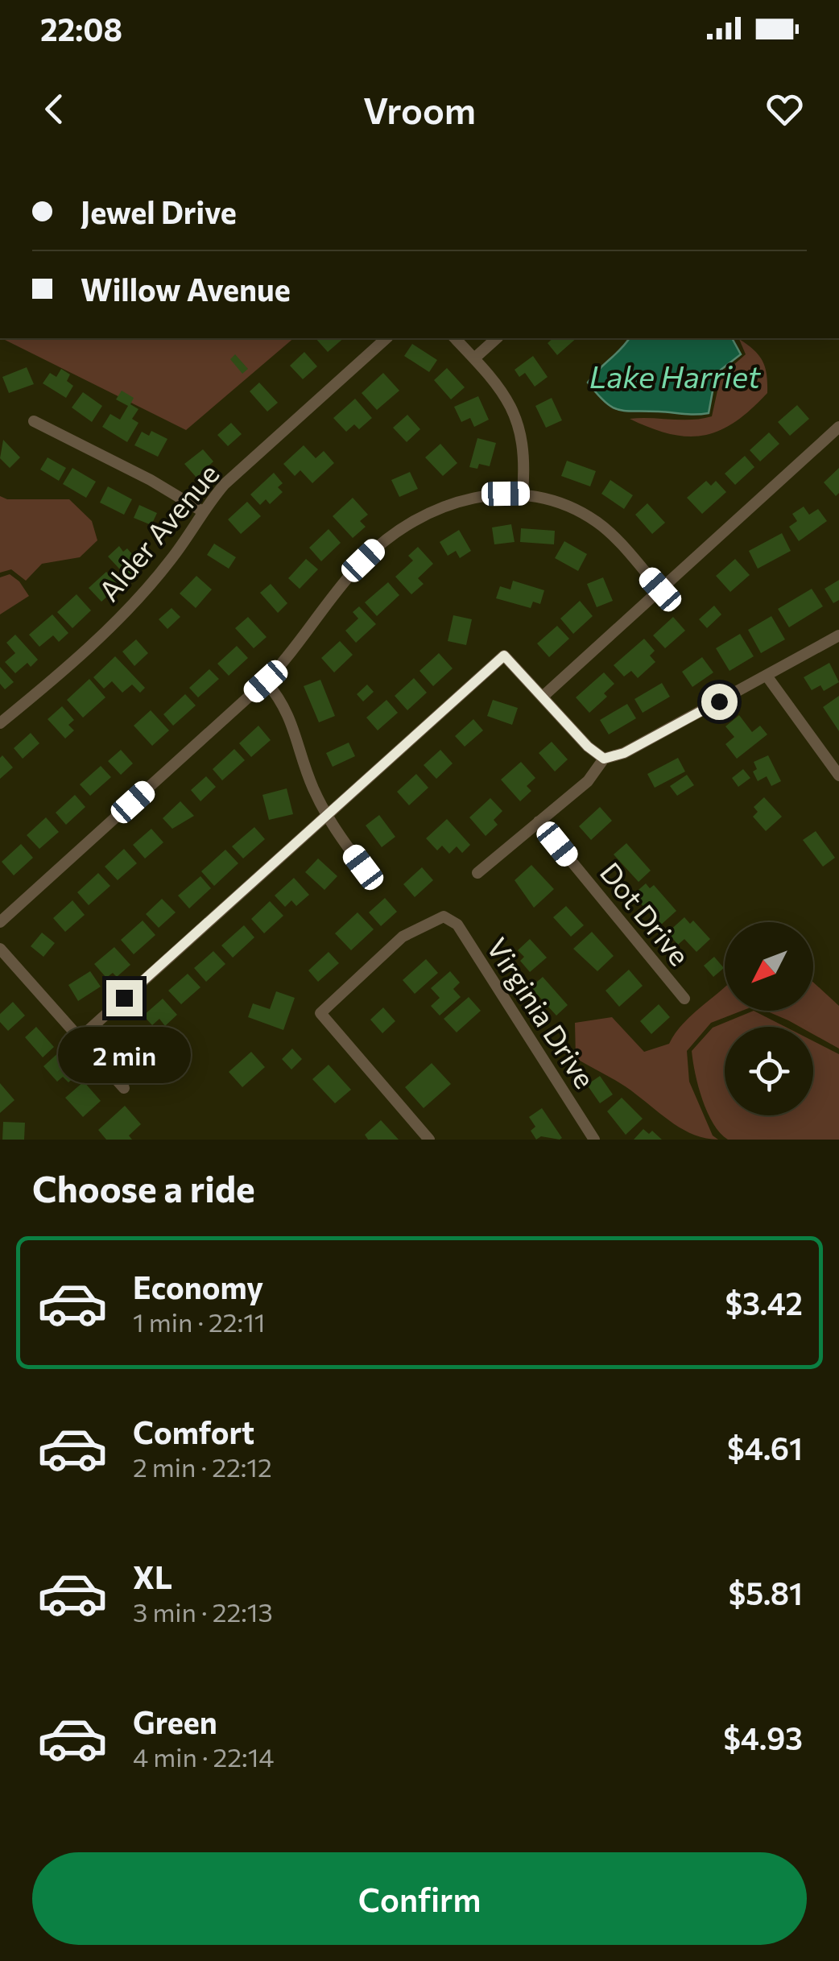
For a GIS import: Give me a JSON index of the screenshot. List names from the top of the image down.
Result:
{
  "streets": {
    "street": ["Alder Avenue", "Dot Drive", "Virginia Drive"]
  },
  "water": ["Lake Harriet"],
  "north": "bottom left",
  "page": {
    "status": "22:08",
    "header": "Vroom",
    "banner": ["Jewel Drive", "Willow Avenue"],
    "bubble": "2 min",
    "heading": "Choose a ride",
    "list": [
      {
        "name": "Economy",
        "note": "1 min · 22:11",
        "value": "$3.42"
      },
      {
        "name": "Comfort",
        "note": "2 min · 22:12",
        "value": "$4.61"
      },
      {
        "name": "XL",
        "note": "3 min · 22:13",
        "value": "$5.81"
      },
      {
        "name": "Green",
        "note": "4 min · 22:14",
        "value": "$4.93"
      }
    ],
    "buttons": "Confirm"
  }
}
